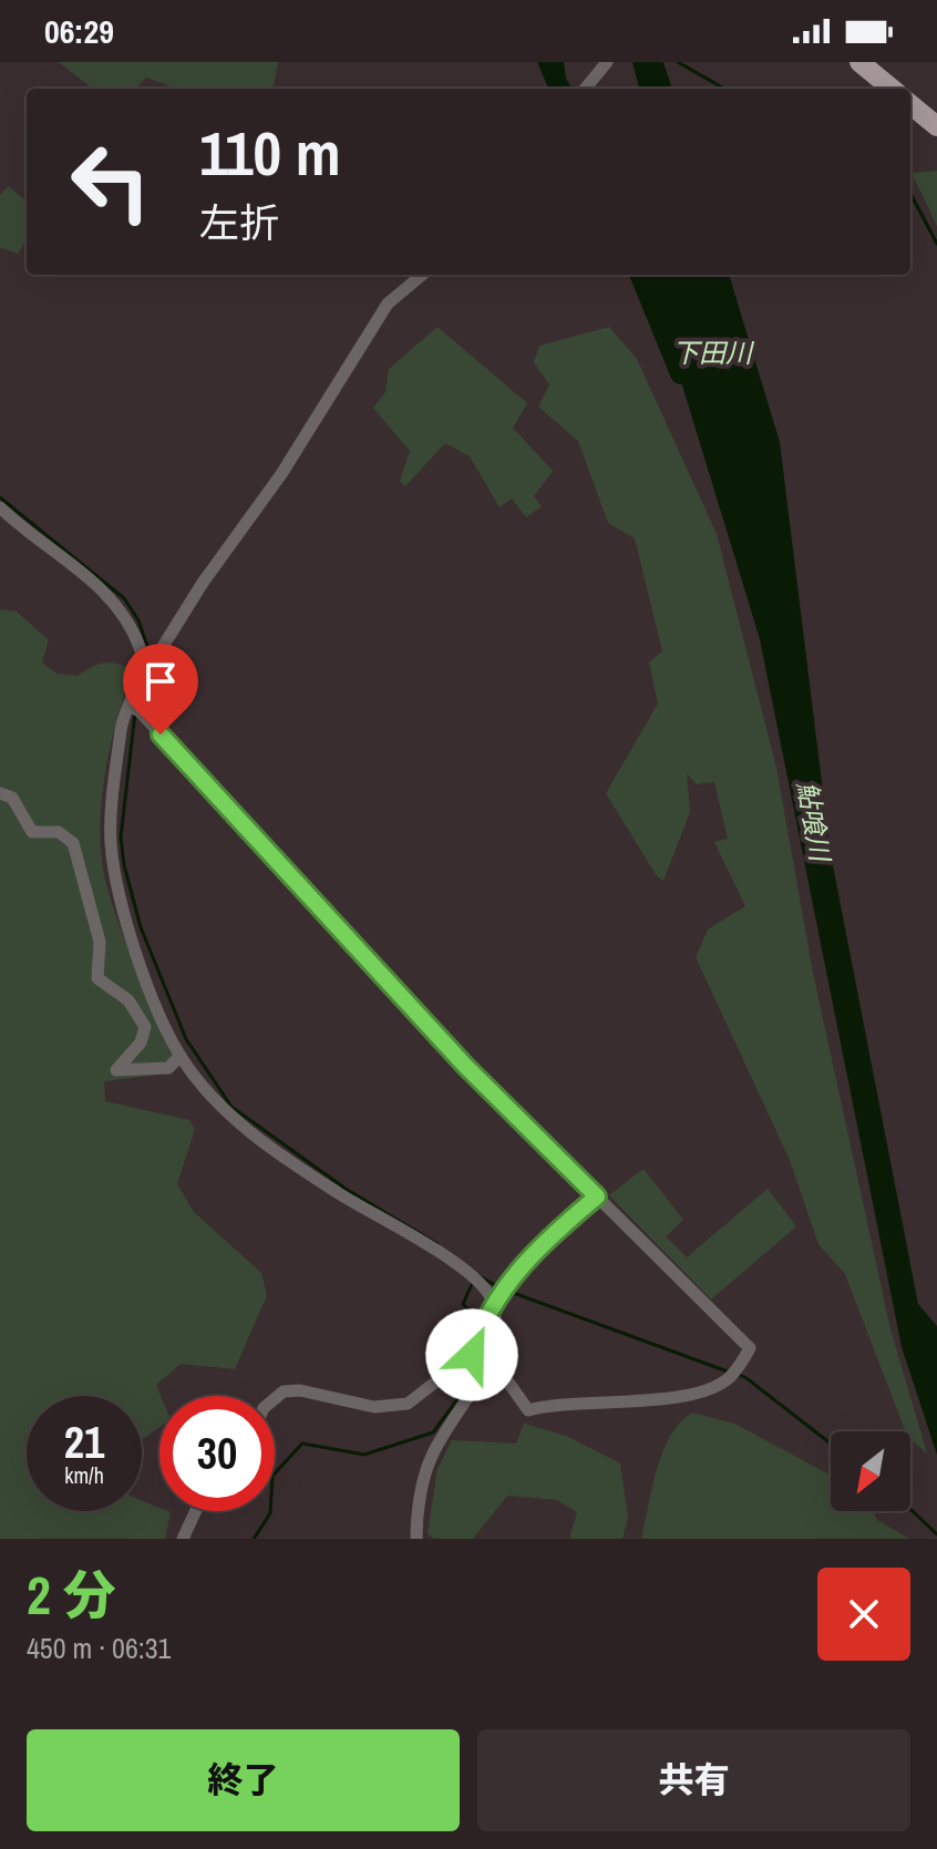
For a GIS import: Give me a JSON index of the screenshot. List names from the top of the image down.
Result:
{
  "water": ["下田川", "鮎喰川"],
  "north": "bottom left",
  "page": {
    "status": "06:29",
    "turn": ["110 m", "左折"],
    "speed": "21 km/h",
    "limit": "30",
    "heading": ["2 分", "450 m · 06:31"],
    "buttons": ["終了", "共有"]
  }
}
